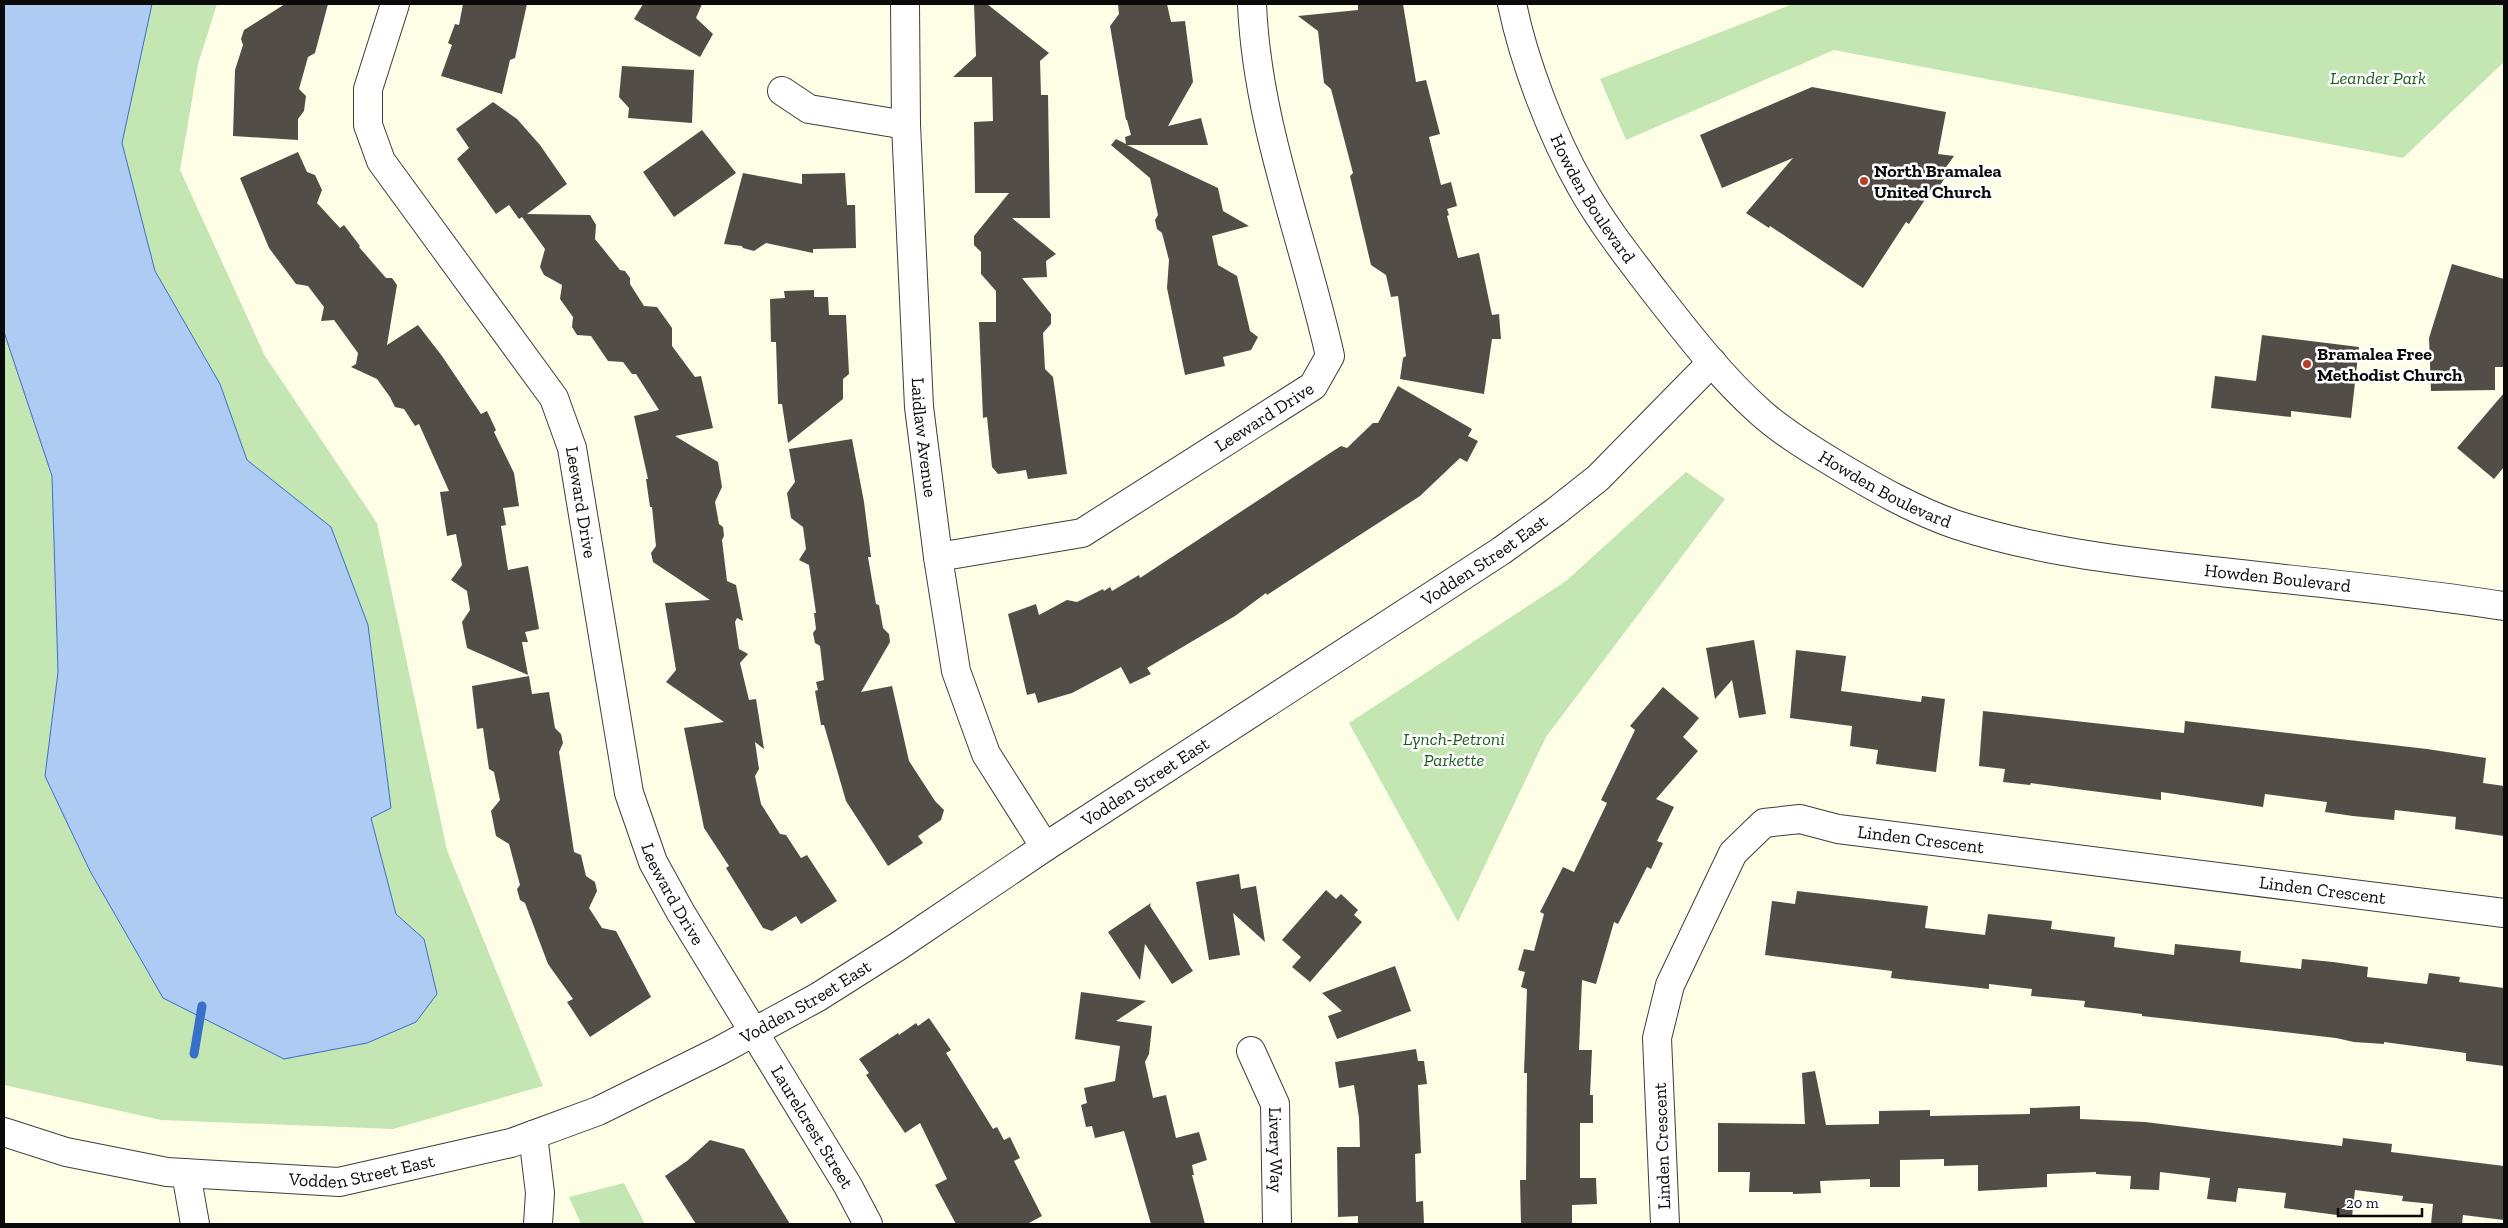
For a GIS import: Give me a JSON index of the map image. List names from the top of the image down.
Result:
{
  "streets": {
    "street": [
      "Howden Boulevard",
      "Leeward Drive",
      "Laidlaw Avenue",
      "Vodden Street East",
      "Linden Crescent",
      "Laurelcrest Street",
      "Livery Way"
    ]
  },
  "crossings": [
    ["Howden Boulevard", "Vodden Street East"],
    ["Leeward Drive", "Laidlaw Avenue"],
    ["Leeward Drive", "Vodden Street East"],
    ["Leeward Drive", "Laurelcrest Street"],
    ["Laidlaw Avenue", "Vodden Street East"],
    ["Vodden Street East", "Laurelcrest Street"]
  ],
  "parks": ["Leander Park", "Lynch-Petroni Parkette"],
  "places": ["North Bramalea United Church", "Bramalea Free Methodist Church"],
  "scale_bar": "20 m"
}
